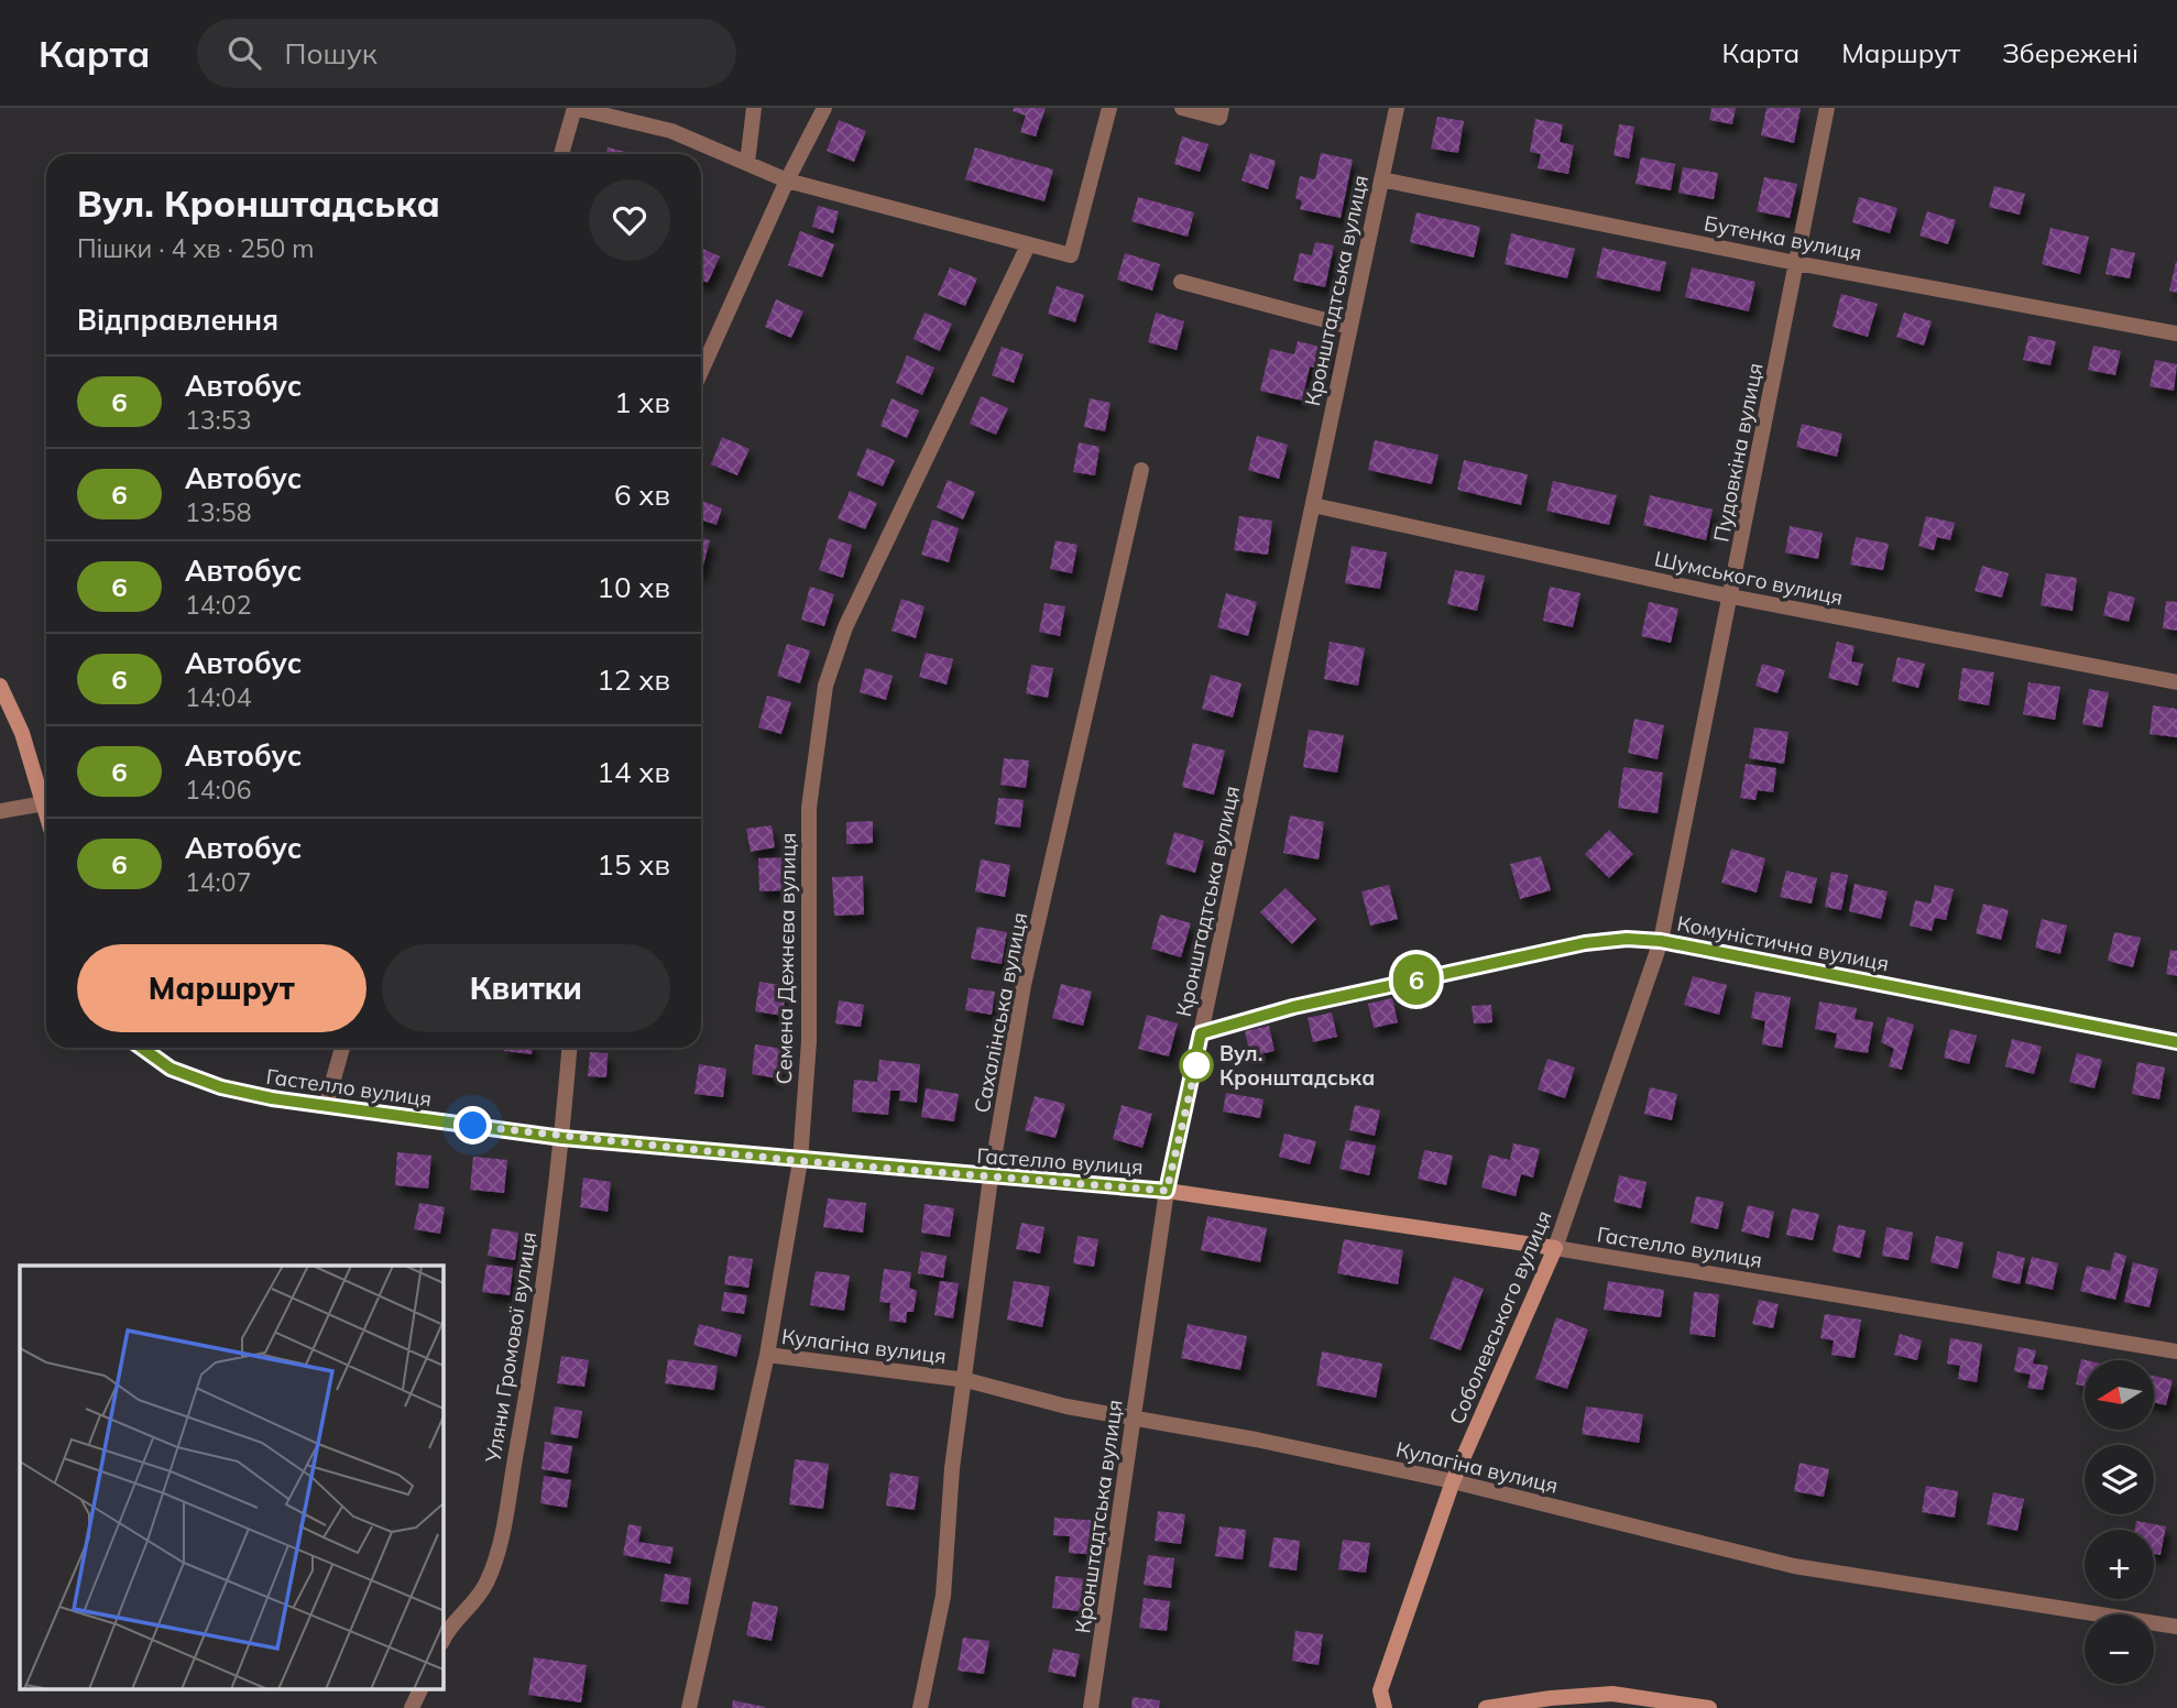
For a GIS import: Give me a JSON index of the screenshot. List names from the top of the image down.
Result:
{
  "streets": {
    "street": [
      "Бутенка вулиця",
      "Кронштадтська вулиця",
      "Пудовкіна вулиця",
      "Шумського вулиця",
      "Комуністична вулиця",
      "Семена Дежнєва вулиця",
      "Сахалінська вулиця",
      "Гастелло вулиця",
      "Соболевського вулиця",
      "Кулагіна вулиця",
      "Уляни Громової вулиця"
    ]
  },
  "crossings": [
    ["Бутенка вулиця", "Кронштадтська вулиця"],
    ["Бутенка вулиця", "Пудовкіна вулиця"],
    ["Кронштадтська вулиця", "Шумського вулиця"],
    ["Кронштадтська вулиця", "Комуністична вулиця"],
    ["Кронштадтська вулиця", "Гастелло вулиця"],
    ["Кронштадтська вулиця", "Кулагіна вулиця"],
    ["Пудовкіна вулиця", "Шумського вулиця"],
    ["Пудовкіна вулиця", "Комуністична вулиця"],
    ["Пудовкіна вулиця", "Соболевського вулиця"],
    ["Комуністична вулиця", "Соболевського вулиця"],
    ["Семена Дежнєва вулиця", "Гастелло вулиця"],
    ["Семена Дежнєва вулиця", "Кулагіна вулиця"],
    ["Сахалінська вулиця", "Гастелло вулиця"],
    ["Сахалінська вулиця", "Кулагіна вулиця"],
    ["Гастелло вулиця", "Соболевського вулиця"],
    ["Гастелло вулиця", "Уляни Громової вулиця"],
    ["Соболевського вулиця", "Кулагіна вулиця"]
  ],
  "places": ["Вул. Кронштадська"],
  "lines": ["bus line 6"],
  "north": "left",
  "page": {
    "header": "Карта",
    "search": "Пошук",
    "nav": ["Карта", "Маршрут", "Збережені"],
    "on_map": "6",
    "heading": [
      ["Вул. Кронштадська", "Пішки · 4 хв · 250 m"],
      "Відправлення"
    ],
    "list": [
      {
        "mark": "6",
        "name": "Автобус",
        "note": "13:53",
        "value": "1 хв"
      },
      {
        "mark": "6",
        "name": "Автобус",
        "note": "13:58",
        "value": "6 хв"
      },
      {
        "mark": "6",
        "name": "Автобус",
        "note": "14:02",
        "value": "10 хв"
      },
      {
        "mark": "6",
        "name": "Автобус",
        "note": "14:04",
        "value": "12 хв"
      },
      {
        "mark": "6",
        "name": "Автобус",
        "note": "14:06",
        "value": "14 хв"
      },
      {
        "mark": "6",
        "name": "Автобус",
        "note": "14:07",
        "value": "15 хв"
      }
    ],
    "buttons": ["Маршрут", "Квитки"],
    "map_buttons": ["+", "−"]
  }
}
